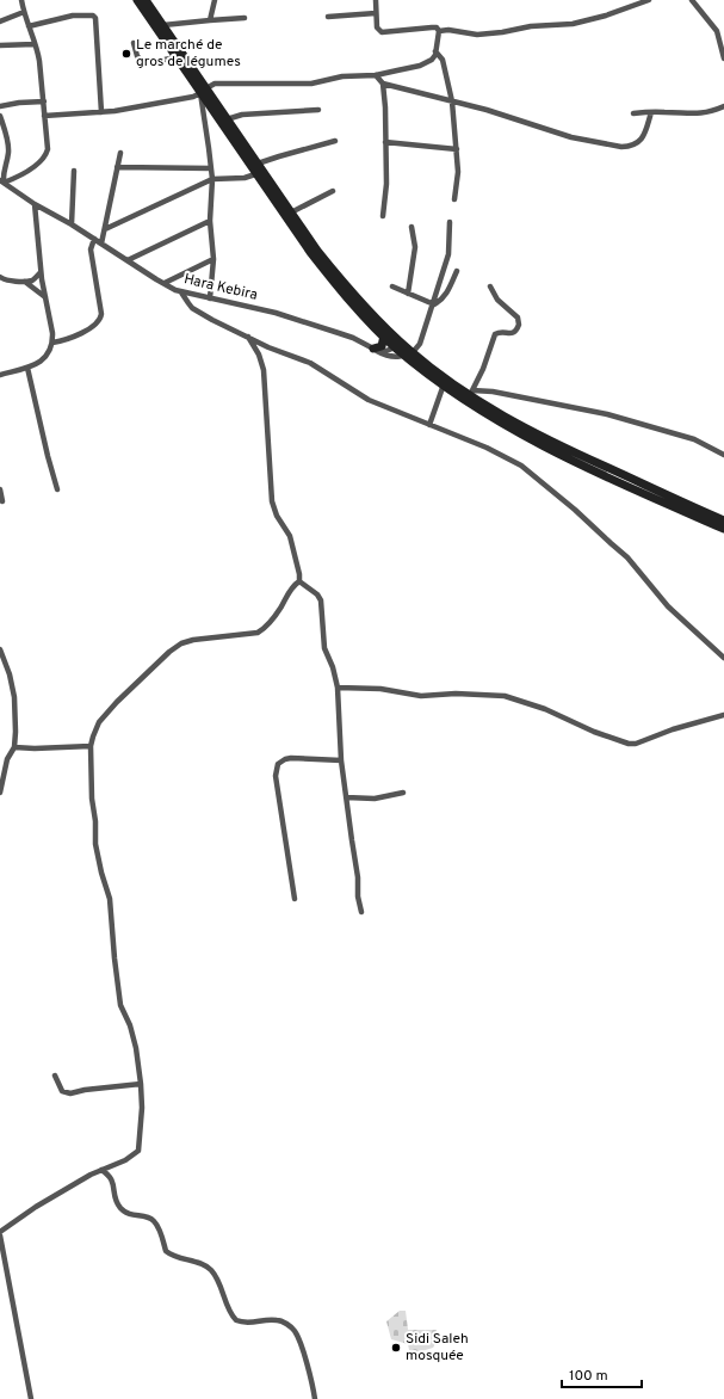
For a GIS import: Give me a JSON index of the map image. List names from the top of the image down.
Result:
{
  "streets": {
    "street": ["Hara Kebira"]
  },
  "places": ["Le marché de gros de légumes", "Sidi Saleh mosquée"],
  "scale_bar": "100 m"
}
